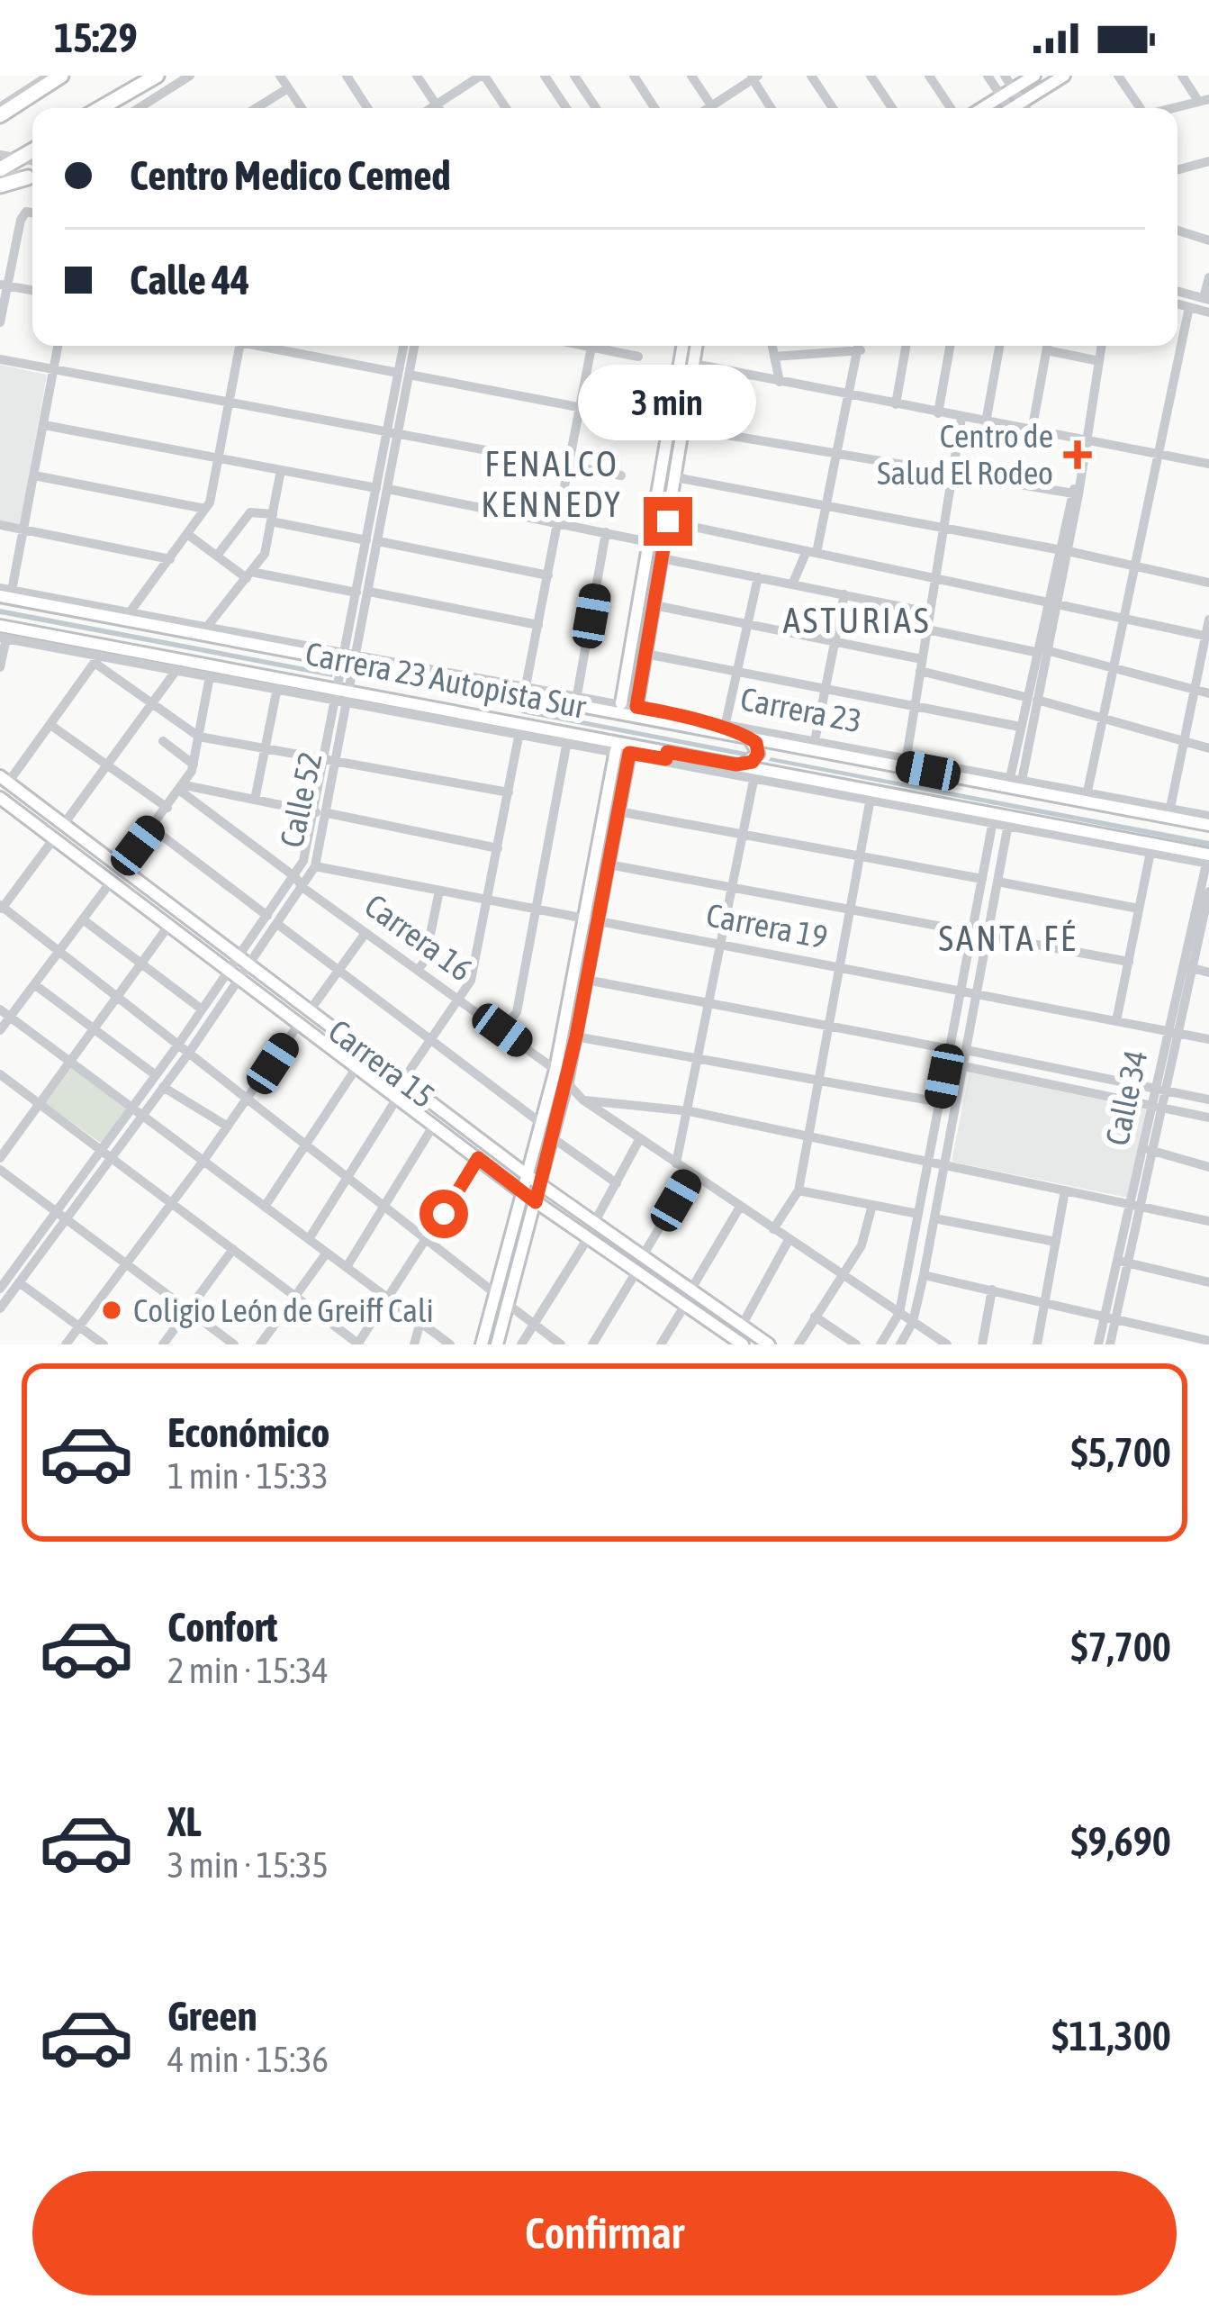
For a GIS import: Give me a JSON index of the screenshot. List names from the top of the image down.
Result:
{
  "streets": {
    "main road": ["Carrera 23 Autopista Sur", "Carrera 15"],
    "street": [
      "Carrera 23",
      "Calle 52",
      "Carrera 19",
      "Carrera 16",
      "Calle 34"
    ]
  },
  "crossings": [
    ["Carrera 23 Autopista Sur", "Carrera 23"],
    ["Carrera 23 Autopista Sur", "Calle 52"],
    ["Carrera 23 Autopista Sur", "Calle 34"],
    ["Calle 52", "Carrera 19"],
    ["Calle 52", "Carrera 16"],
    ["Calle 52", "Carrera 15"],
    ["Carrera 19", "Calle 34"]
  ],
  "districts": ["FENALCO KENNEDY", "ASTURIAS", "SANTA FÉ"],
  "places": {
    "health": ["Centro de Salud El Rodeo"],
    "other": ["Coligio León de Greiff Cali"]
  },
  "page": {
    "status": "15:29",
    "banner": ["Centro Medico Cemed", "Calle 44"],
    "bubble": "3 min",
    "list": [
      {
        "name": "Económico",
        "note": "1 min · 15:33",
        "value": "$5,700"
      },
      {
        "name": "Confort",
        "note": "2 min · 15:34",
        "value": "$7,700"
      },
      {
        "name": "XL",
        "note": "3 min · 15:35",
        "value": "$9,690"
      },
      {
        "name": "Green",
        "note": "4 min · 15:36",
        "value": "$11,300"
      }
    ],
    "buttons": "Confirmar"
  }
}
